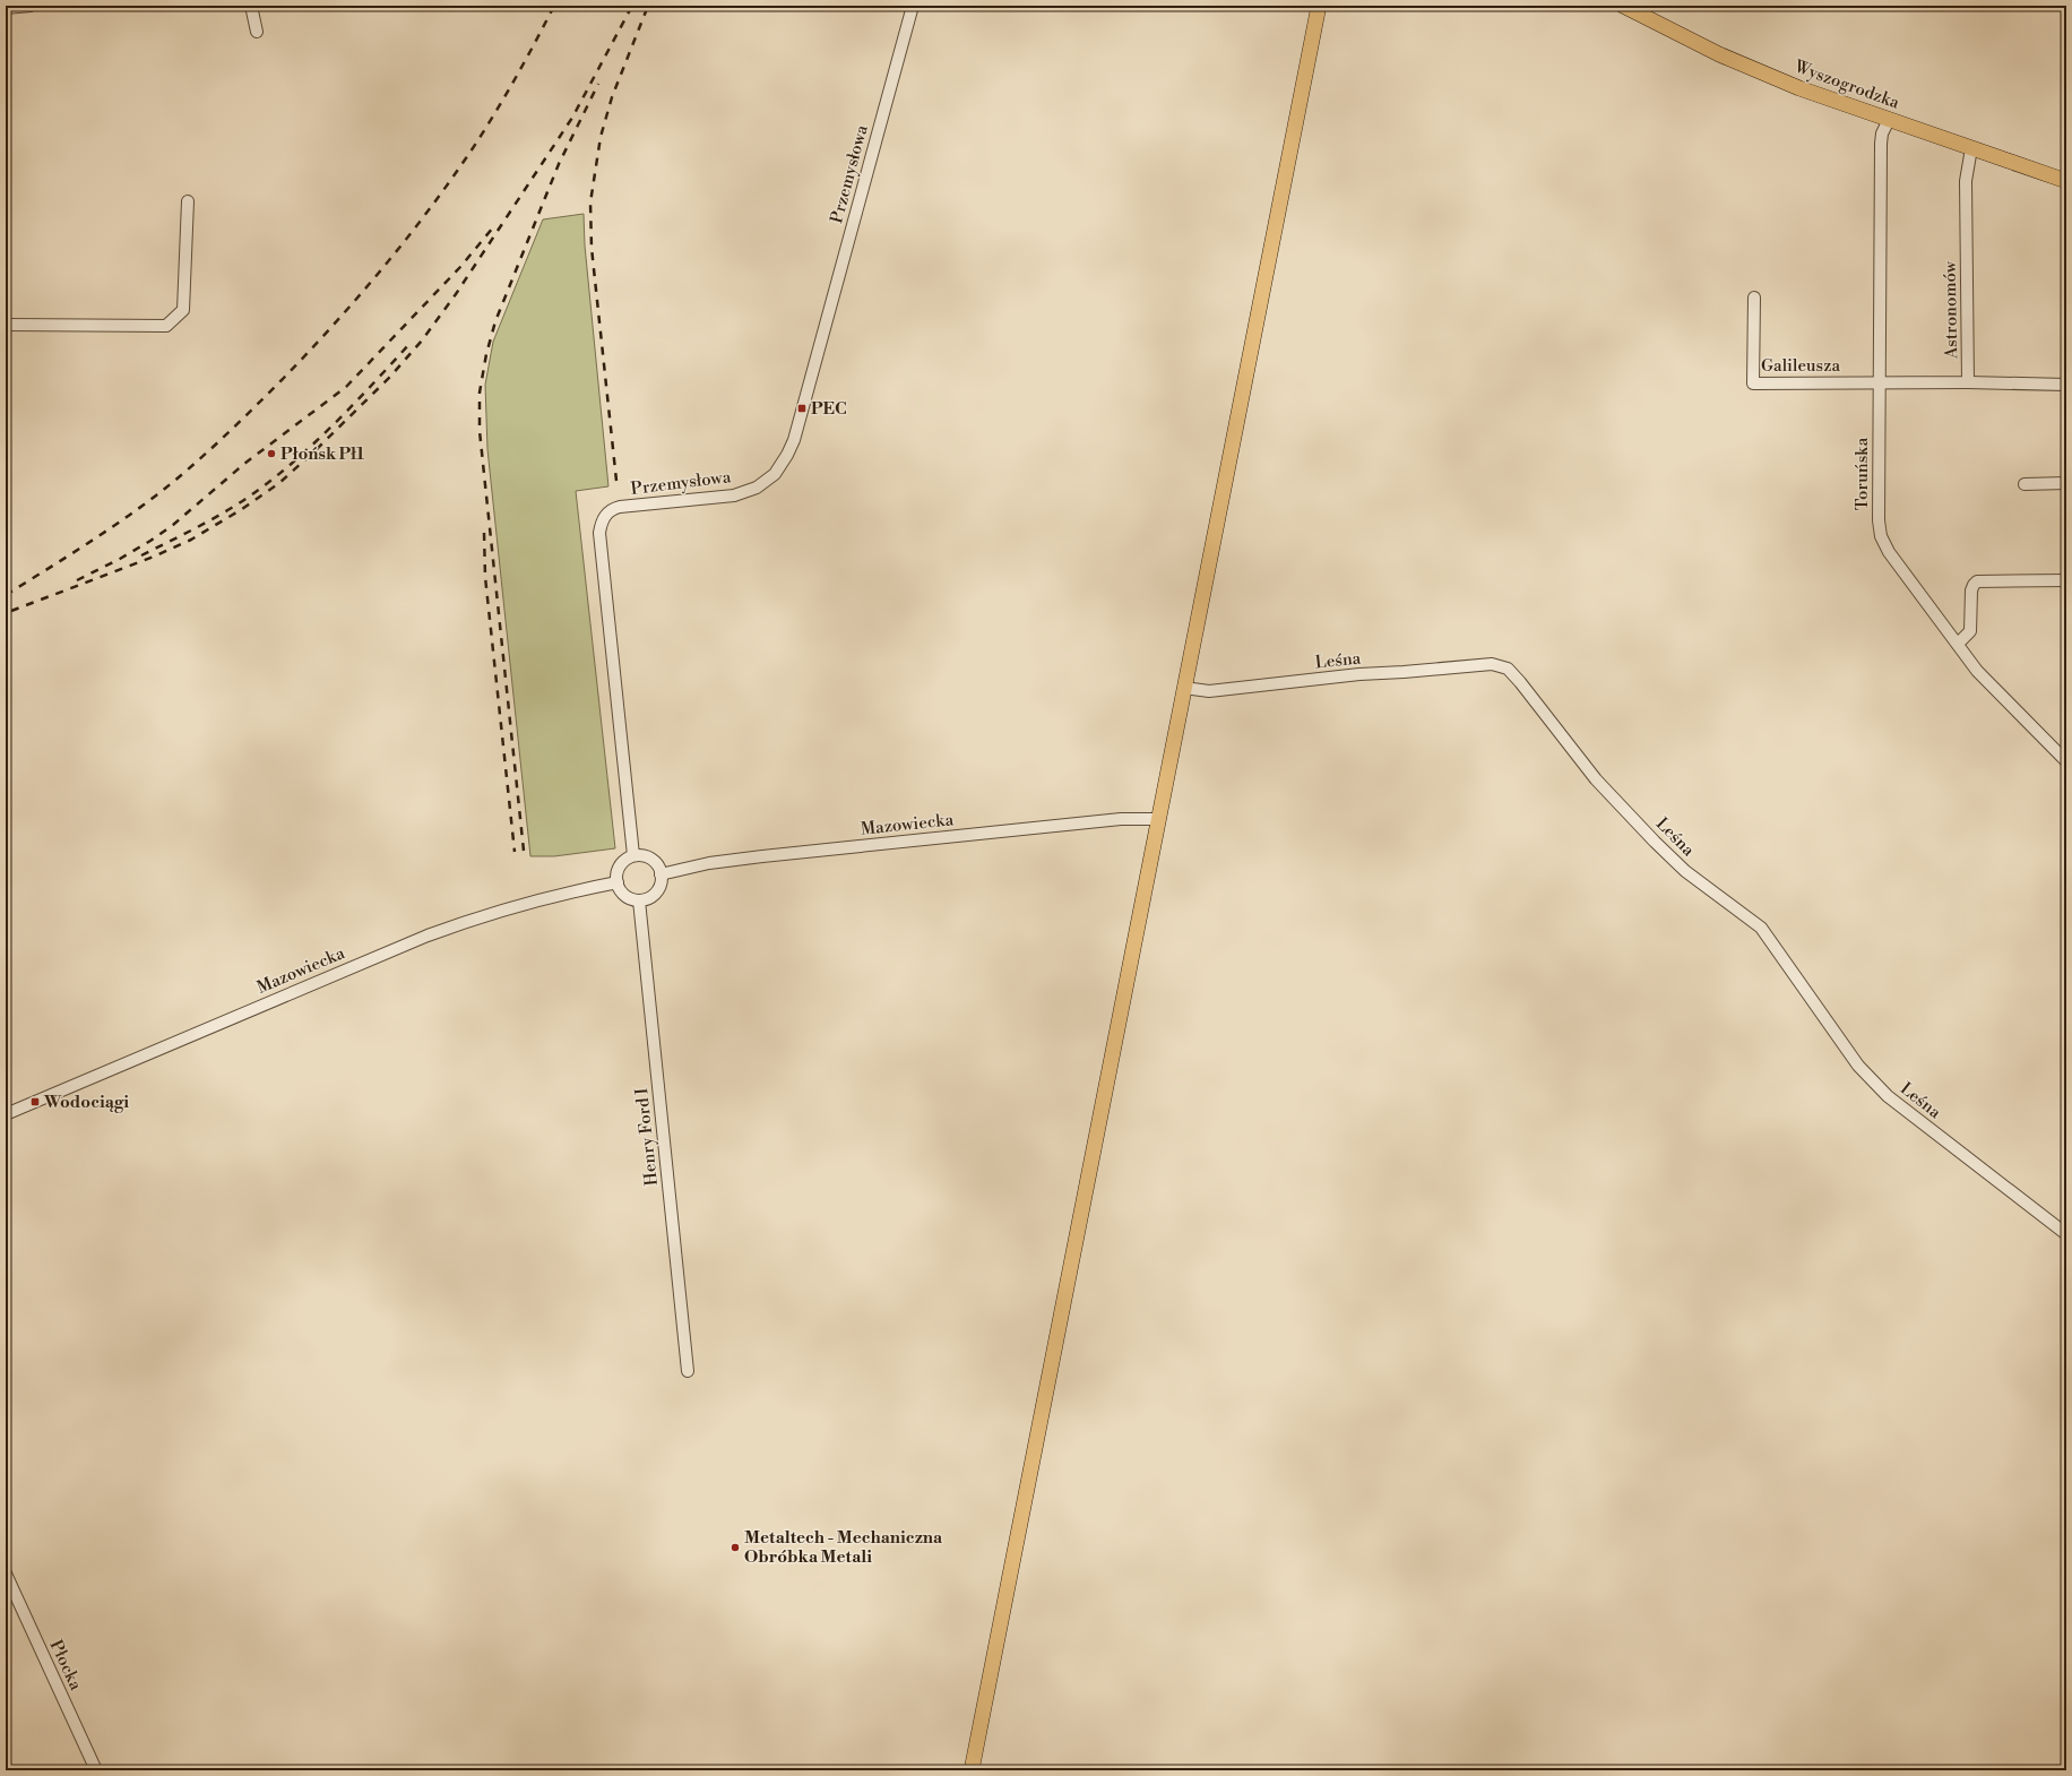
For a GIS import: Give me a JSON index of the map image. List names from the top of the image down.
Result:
{
  "streets": {
    "main road": ["Wyszogrodzka"],
    "street": [
      "Przemysłowa",
      "Astronomów",
      "Galileusza",
      "Toruńska",
      "Leśna",
      "Mazowiecka",
      "Henry Ford I",
      "Płocka"
    ]
  },
  "crossings": [
    ["Wyszogrodzka", "Astronomów"],
    ["Wyszogrodzka", "Toruńska"],
    ["Przemysłowa", "Mazowiecka"],
    ["Przemysłowa", "Henry Ford I"],
    ["Astronomów", "Galileusza"],
    ["Astronomów", "Toruńska"],
    ["Galileusza", "Toruńska"],
    ["Mazowiecka", "Henry Ford I"]
  ],
  "places": {
    "transit": ["PEC", "Wodociągi"],
    "other": ["Płońsk Pł1", "Metaltech - Mechaniczna Obróbka Metali"]
  }
}
